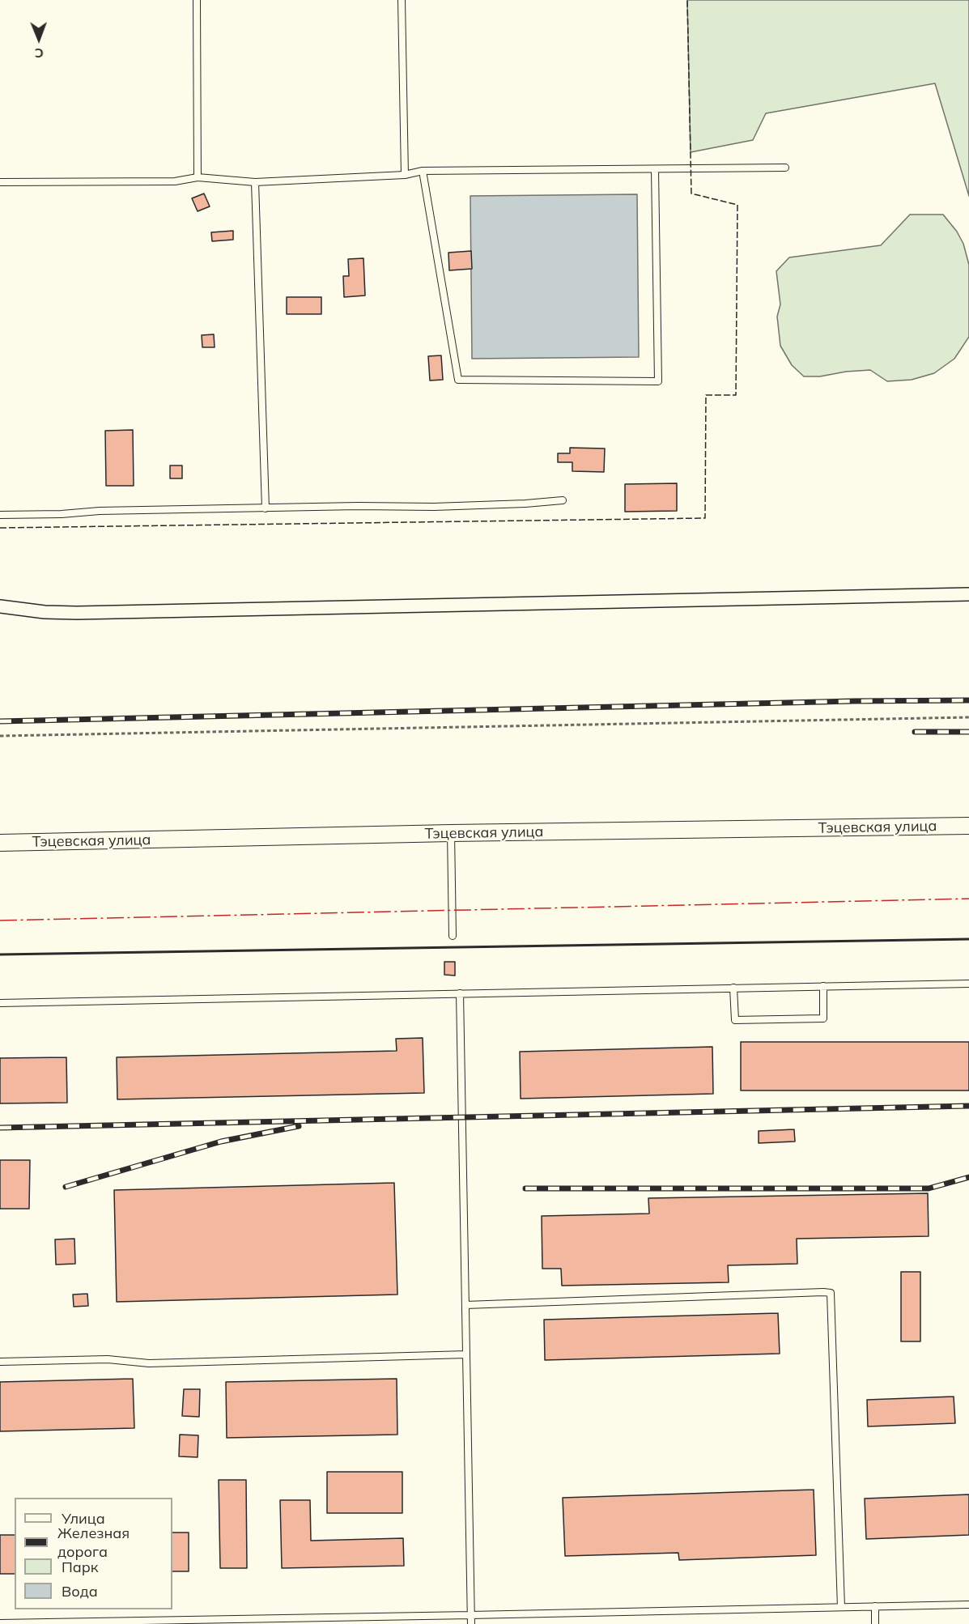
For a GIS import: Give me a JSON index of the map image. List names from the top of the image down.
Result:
{
  "streets": {
    "street": ["Тэцевская улица"]
  },
  "legend": [
    "Улица",
    "Железная дорога",
    "Парк",
    "Вода"
  ],
  "north": "bottom"
}
